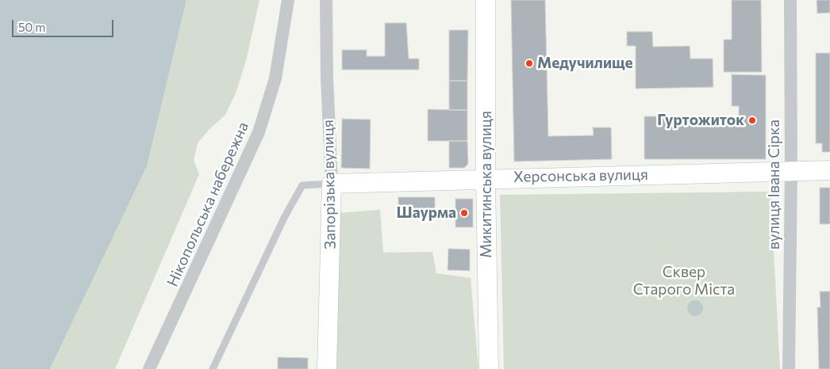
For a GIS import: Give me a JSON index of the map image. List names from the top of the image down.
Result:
{
  "streets": {
    "main road": ["Херсонська вулиця", "Запорізька вулиця", "Микитинська вулиця"],
    "street": ["вулиця Івана Сірка", "Нікопольська набережна"]
  },
  "crossings": [
    ["Херсонська вулиця", "Запорізька вулиця"],
    ["Херсонська вулиця", "Микитинська вулиця"],
    ["Херсонська вулиця", "вулиця Івана Сірка"]
  ],
  "parks": ["Сквер Старого Міста"],
  "places": ["Медучилище", "Гуртожиток", "Шаурма"],
  "scale_bar": "50 m"
}
